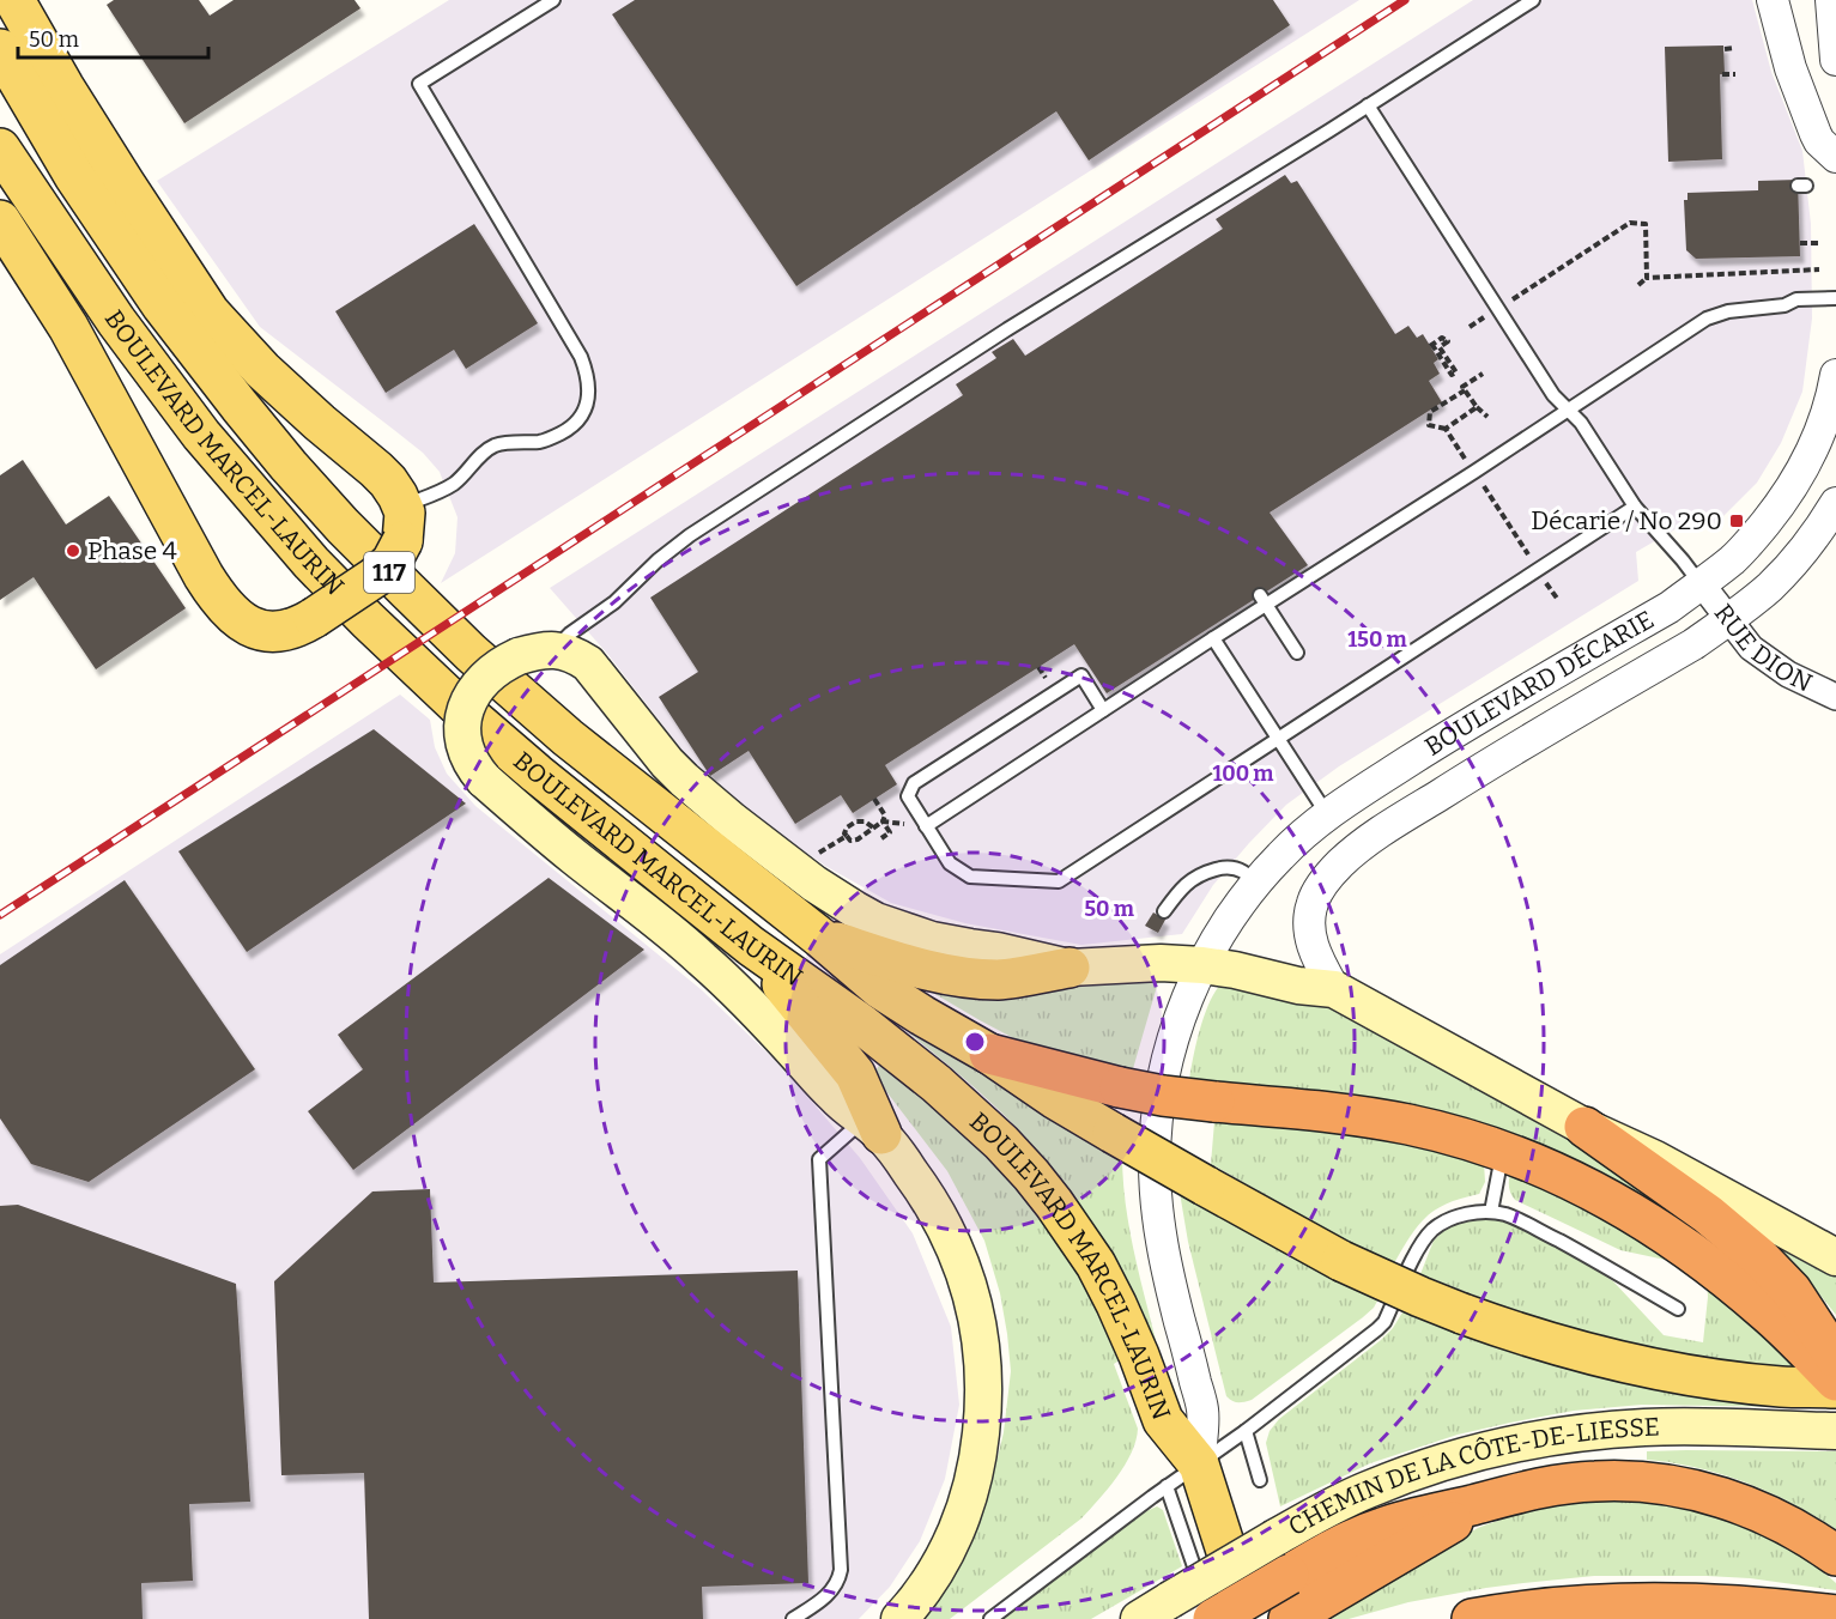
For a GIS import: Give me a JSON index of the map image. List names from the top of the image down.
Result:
{
  "streets": {
    "main road": ["BOULEVARD MARCEL-LAURIN", "117", "CHEMIN DE LA CÔTE-DE-LIESSE"],
    "street": ["RUE DION", "BOULEVARD DÉCARIE"]
  },
  "crossings": [
    ["BOULEVARD MARCEL-LAURIN", "BOULEVARD DÉCARIE"],
    ["RUE DION", "BOULEVARD DÉCARIE"]
  ],
  "places": {
    "transit": ["Décarie / No 290"],
    "other": ["Phase 4"]
  },
  "scale_bar": "50 m",
  "rings": ["150 m", "100 m", "50 m"]
}
